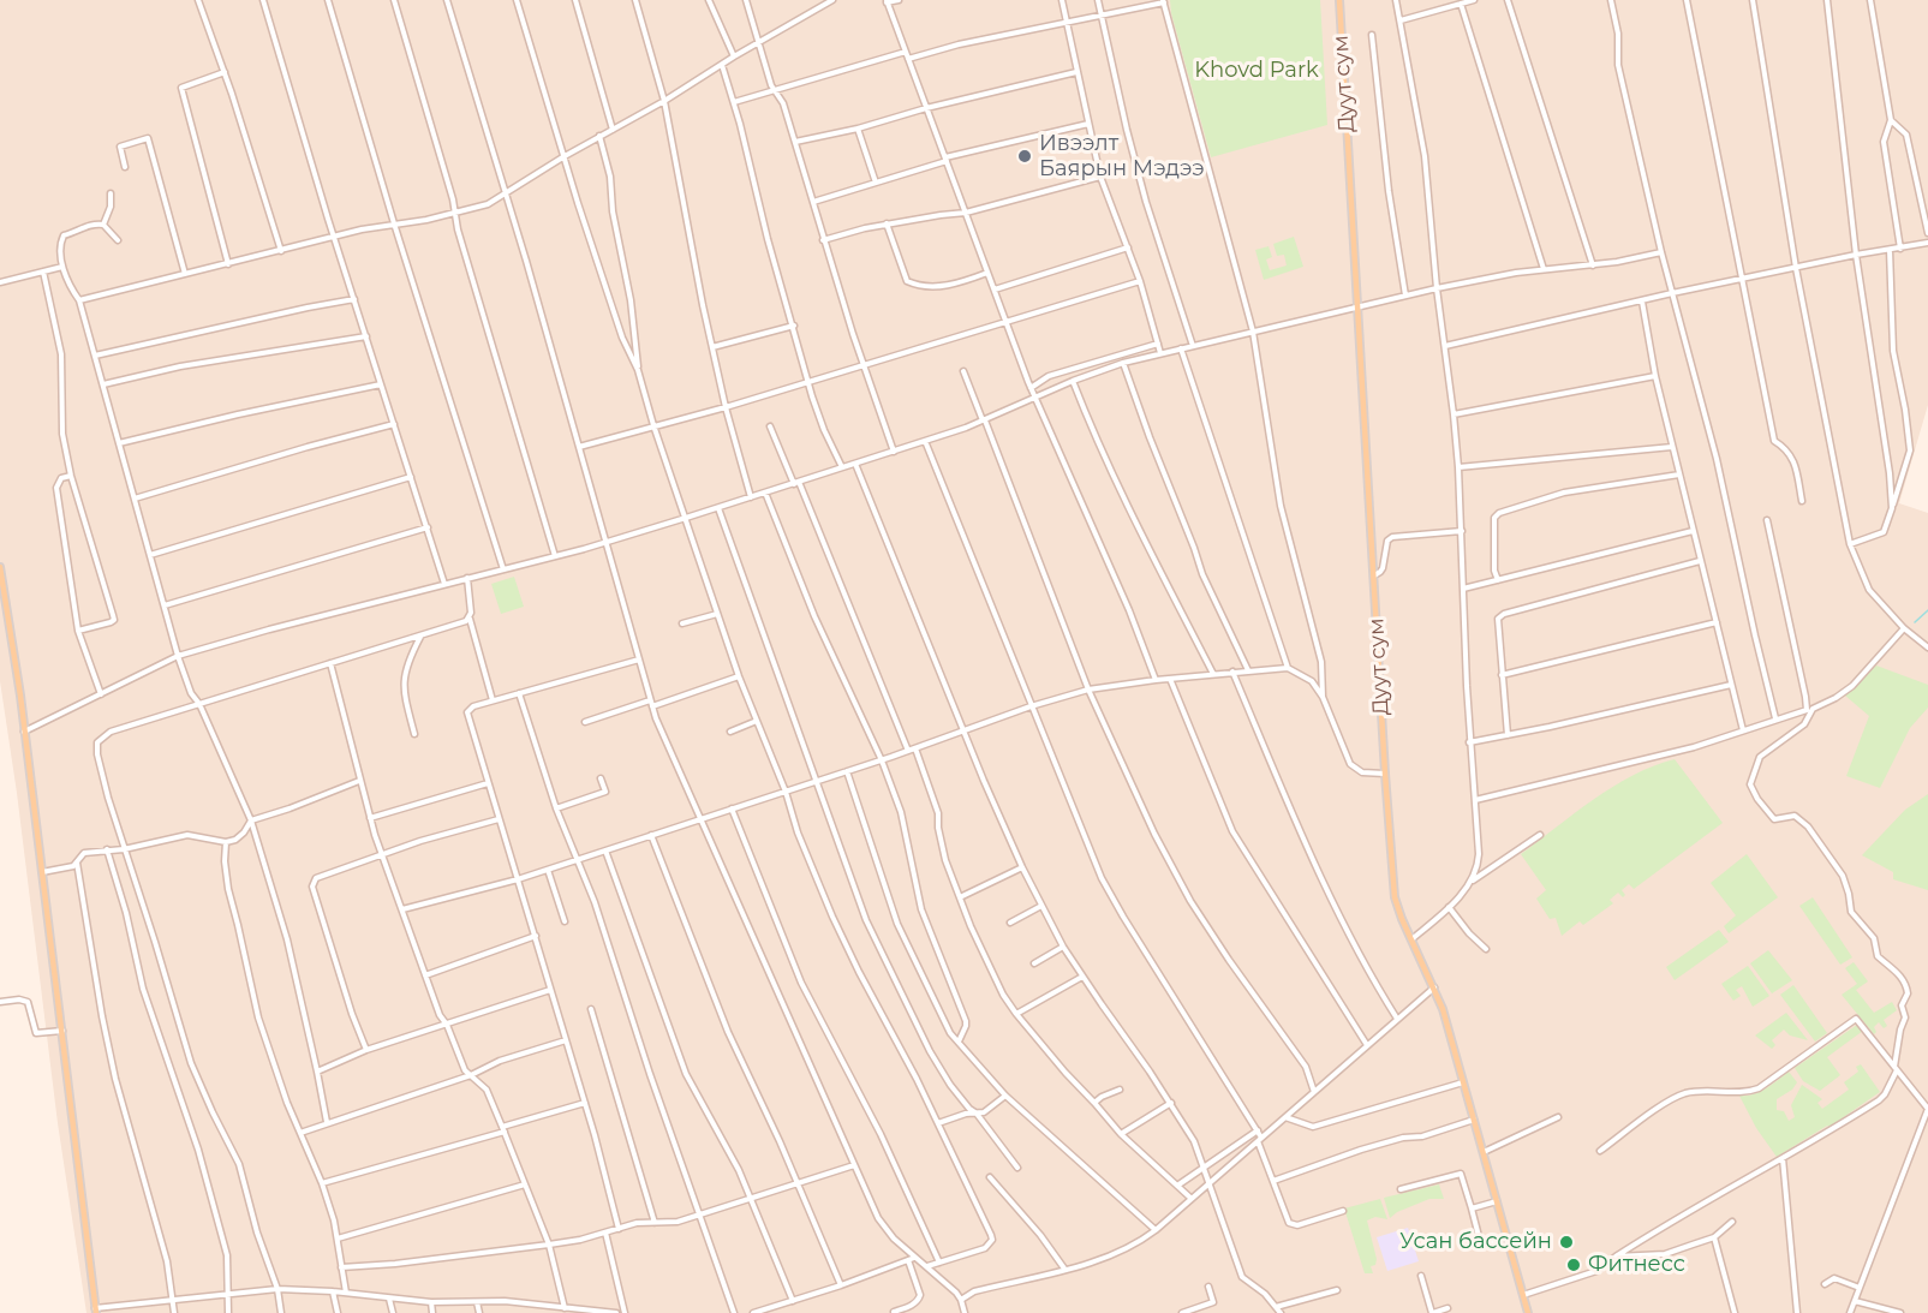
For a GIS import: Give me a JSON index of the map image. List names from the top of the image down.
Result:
{
  "streets": {
    "main road": ["Дуут сум"]
  },
  "parks": ["Khovd Park"],
  "places": ["Ивээлт Баярын Мэдээ", "Усан бассейн", "Фитнесс"]
}
